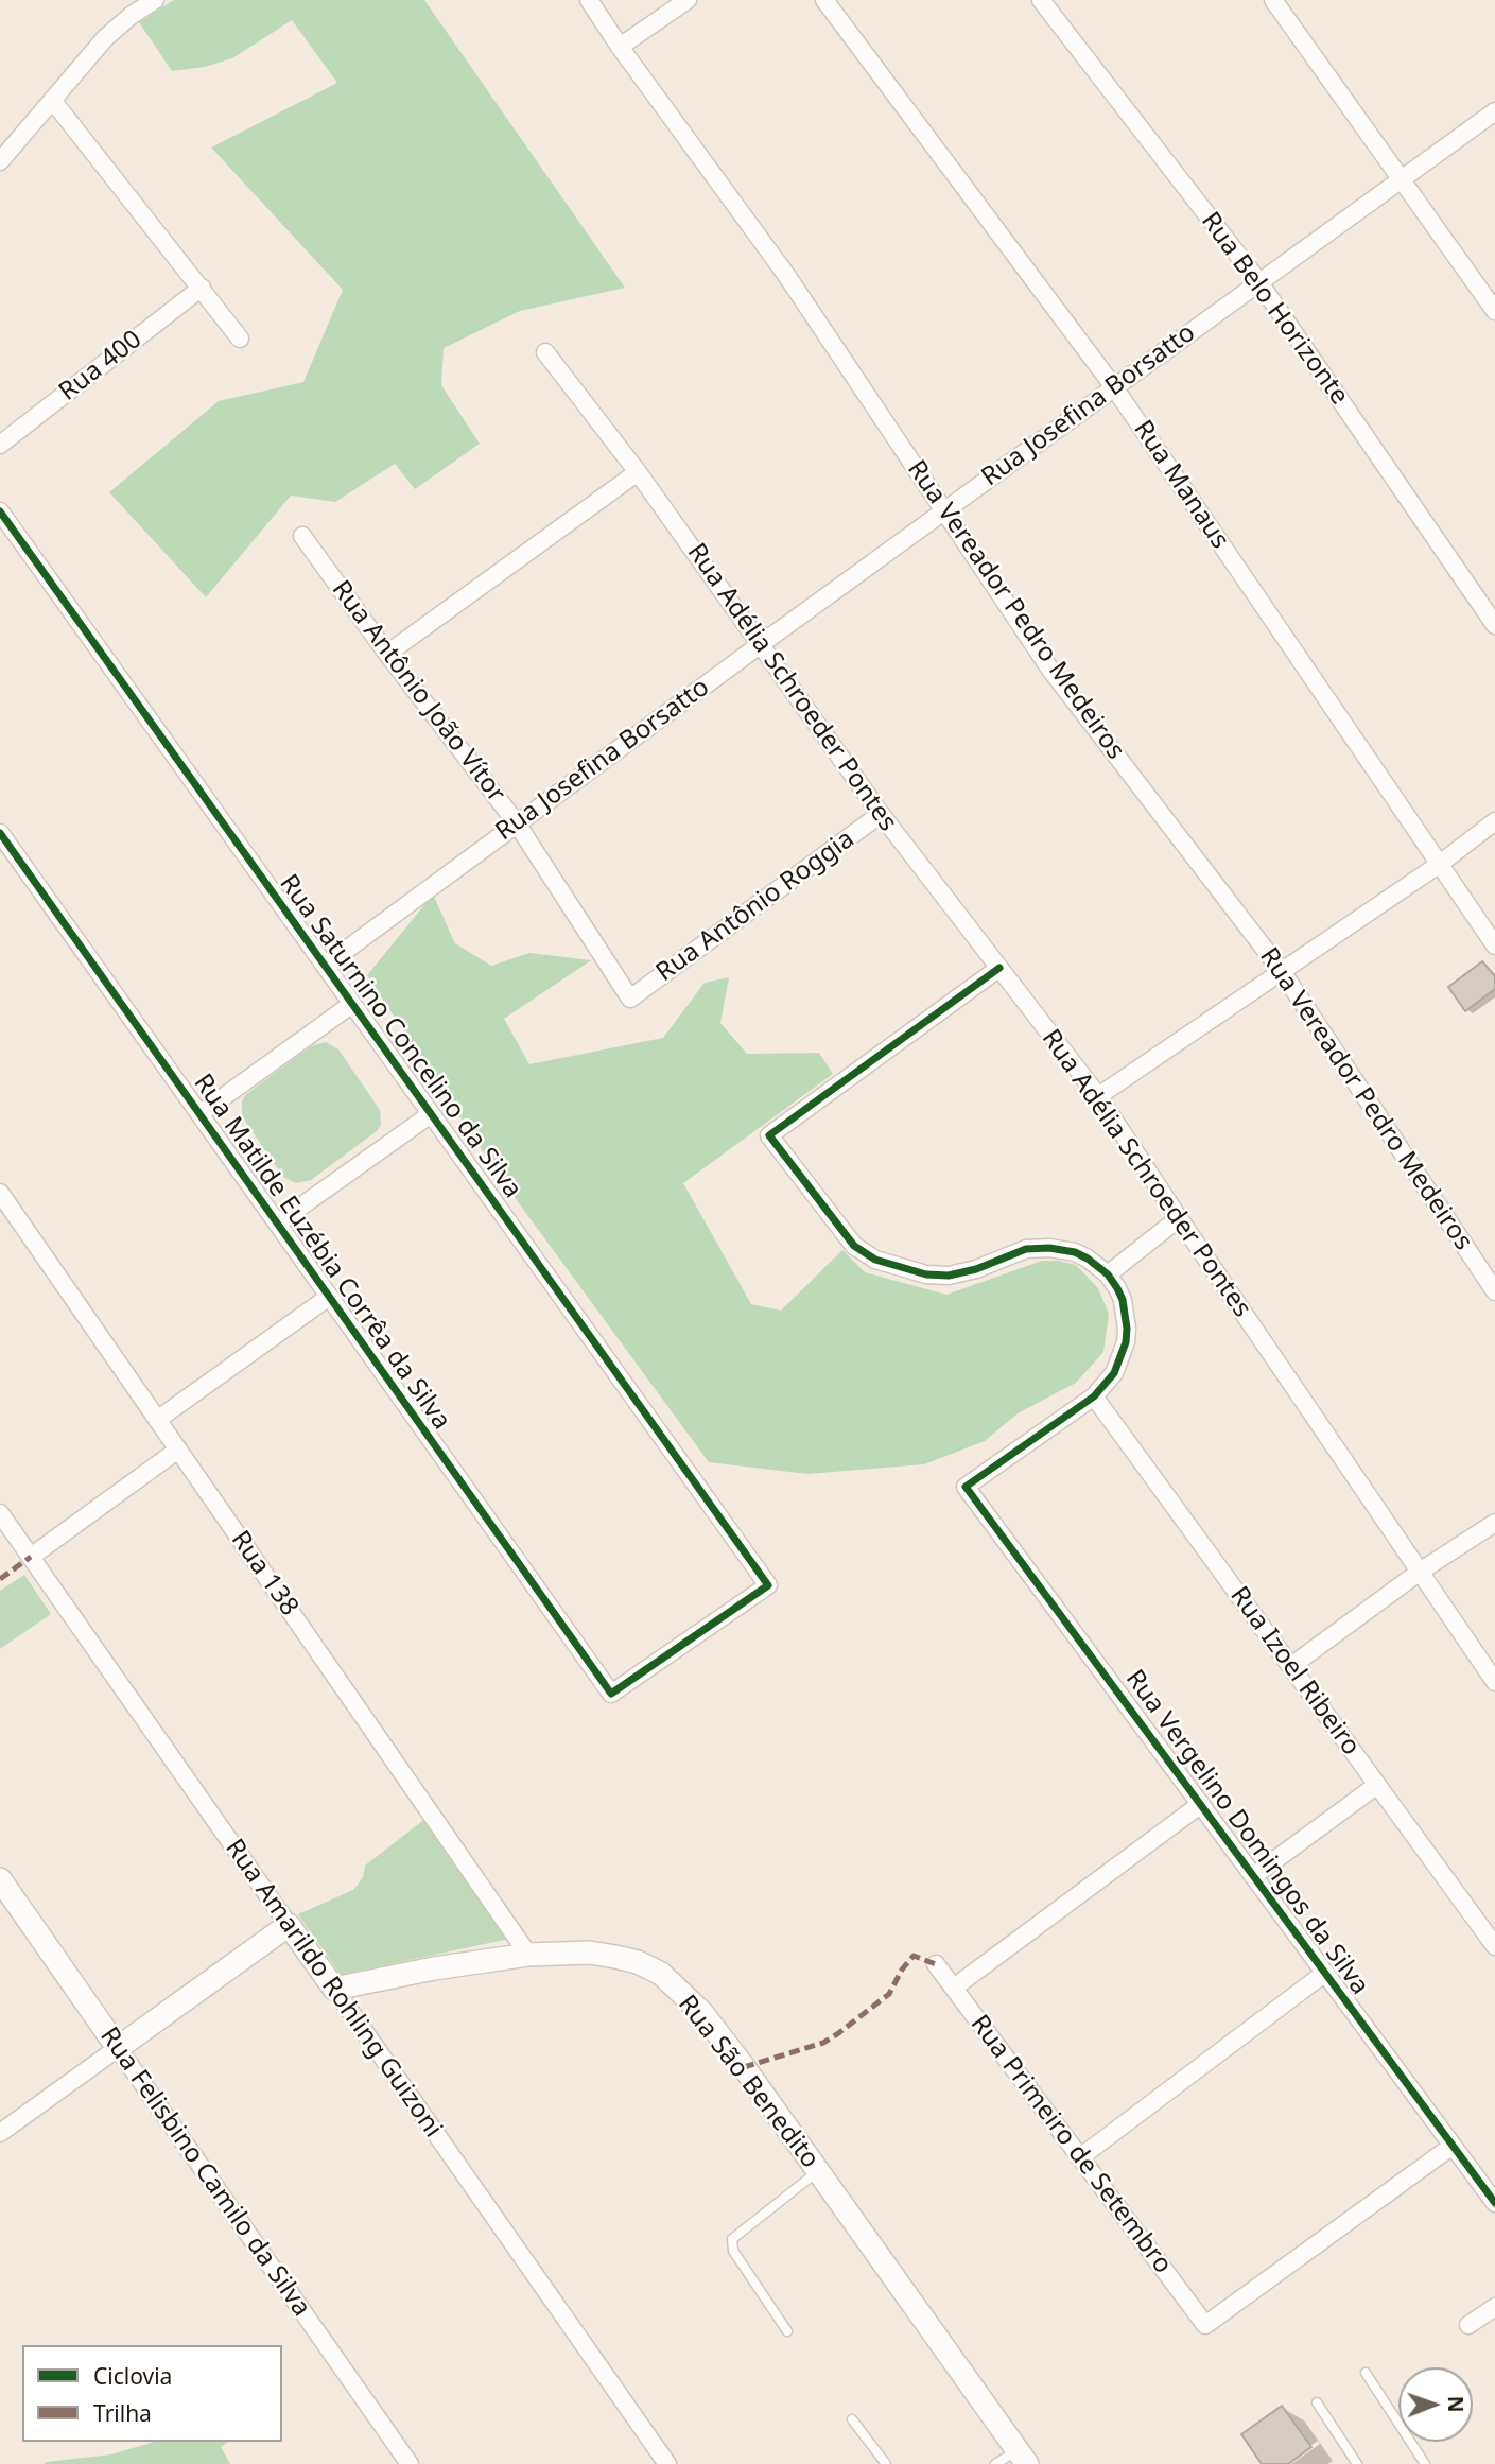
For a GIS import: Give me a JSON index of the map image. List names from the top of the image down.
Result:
{
  "streets": {
    "street": [
      "Rua Belo Horizonte",
      "Rua 400",
      "Rua Josefina Borsatto",
      "Rua Manaus",
      "Rua Vereador Pedro Medeiros",
      "Rua Adélia Schroeder Pontes",
      "Rua Antônio João Vítor",
      "Rua Antônio Roggia",
      "Rua Saturnino Concelino da Silva",
      "Rua Matilde Euzébia Corrêa da Silva",
      "Rua 138",
      "Rua Izoel Ribeiro",
      "Rua Vergelino Domingos da Silva",
      "Rua Amarildo Rohling Guizoni",
      "Rua São Benedito",
      "Rua Primeiro de Setembro",
      "Rua Felisbino Camilo da Silva"
    ]
  },
  "crossings": [
    ["Rua Belo Horizonte", "Rua Josefina Borsatto"],
    ["Rua Josefina Borsatto", "Rua Manaus"],
    ["Rua Josefina Borsatto", "Rua Vereador Pedro Medeiros"],
    ["Rua Josefina Borsatto", "Rua Adélia Schroeder Pontes"],
    ["Rua Josefina Borsatto", "Rua Antônio João Vítor"],
    ["Rua Josefina Borsatto", "Rua Saturnino Concelino da Silva"],
    ["Rua Adélia Schroeder Pontes", "Rua Antônio Roggia"],
    ["Rua Antônio João Vítor", "Rua Antônio Roggia"],
    ["Rua Saturnino Concelino da Silva", "Rua Matilde Euzébia Corrêa da Silva"],
    ["Rua 138", "Rua São Benedito"],
    ["Rua Izoel Ribeiro", "Rua Vergelino Domingos da Silva"],
    ["Rua Vergelino Domingos da Silva", "Rua Primeiro de Setembro"],
    ["Rua Amarildo Rohling Guizoni", "Rua São Benedito"]
  ],
  "legend": ["Ciclovia", "Trilha"],
  "north": "right"
}
